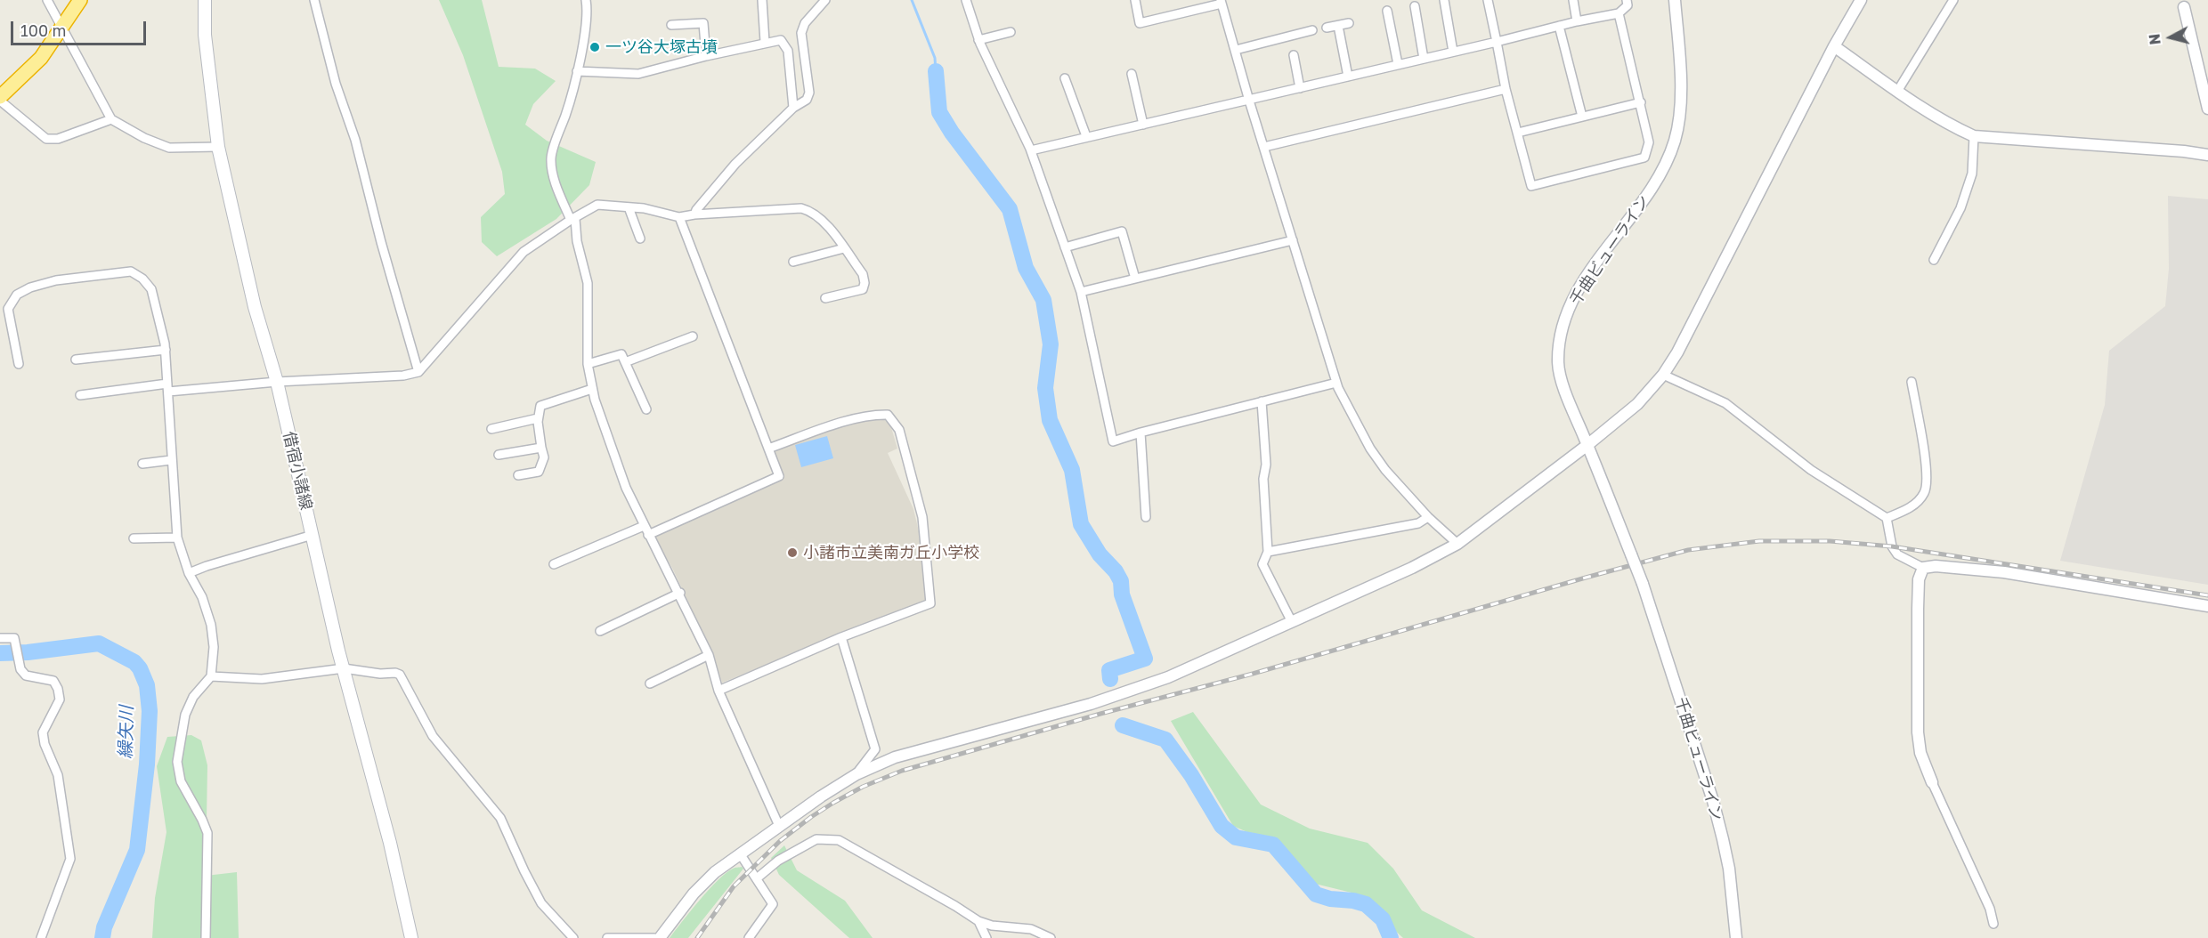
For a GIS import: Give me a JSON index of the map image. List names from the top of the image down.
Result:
{
  "streets": {
    "main road": ["借宿小諸線"],
    "street": ["千曲ビューライン"]
  },
  "water": ["繰矢川"],
  "places": ["一ツ谷大塚古墳", "小諸市立美南ガ丘小学校"],
  "scale_bar": "100 m",
  "north": "left"
}
